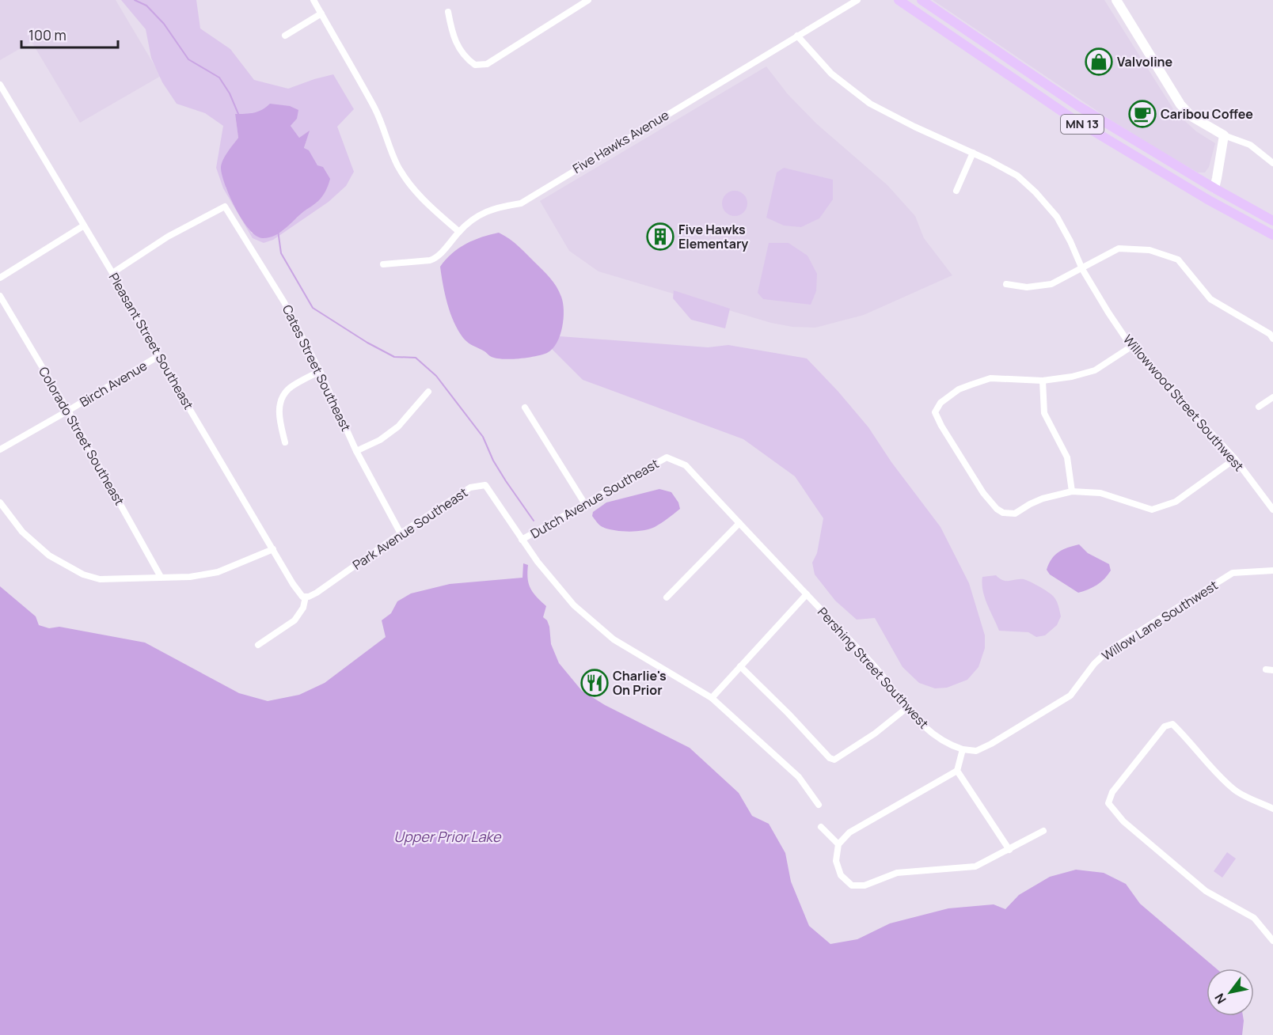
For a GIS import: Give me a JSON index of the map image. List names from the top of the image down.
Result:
{
  "streets": {
    "main road": ["MN 13"],
    "street": [
      "Five Hawks Avenue",
      "Pleasant Street Southeast",
      "Cates Street Southeast",
      "Birch Avenue",
      "Willowwood Street Southwest",
      "Colorado Street Southeast",
      "Dutch Avenue Southeast",
      "Park Avenue Southeast",
      "Willow Lane Southwest",
      "Pershing Street Southwest"
    ]
  },
  "crossings": [
    ["Five Hawks Avenue", "Willowwood Street Southwest"],
    ["Pleasant Street Southeast", "Cates Street Southeast"],
    ["Pleasant Street Southeast", "Birch Avenue"],
    ["Pleasant Street Southeast", "Park Avenue Southeast"],
    ["Cates Street Southeast", "Park Avenue Southeast"],
    ["Birch Avenue", "Colorado Street Southeast"],
    ["Dutch Avenue Southeast", "Park Avenue Southeast"],
    ["Dutch Avenue Southeast", "Pershing Street Southwest"],
    ["Willow Lane Southwest", "Pershing Street Southwest"]
  ],
  "water": ["Upper Prior Lake"],
  "places": {
    "shop": ["Valvoline"],
    "cafe": ["Caribou Coffee"],
    "building": ["Five Hawks Elementary"],
    "restaurant": ["Charlie's On Prior"]
  },
  "scale_bar": "100 m",
  "north": "bottom left"
}
